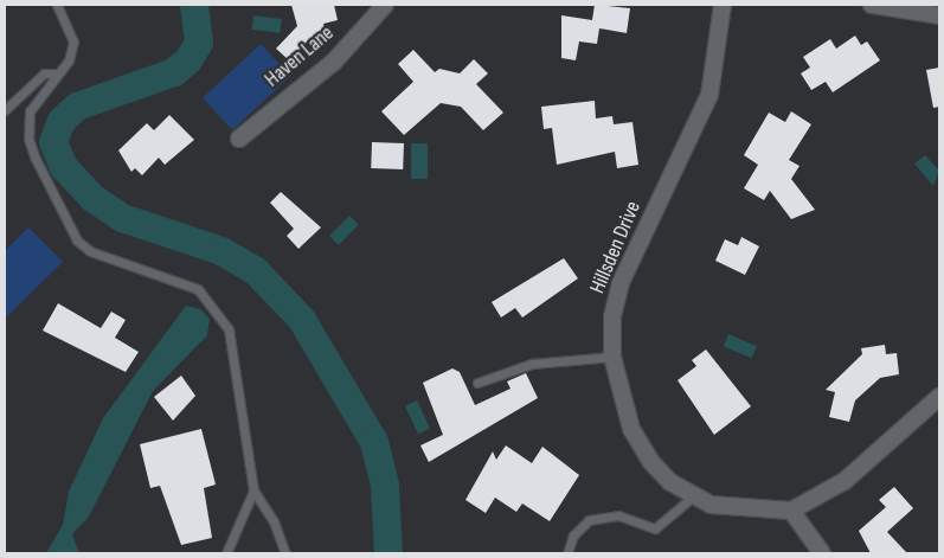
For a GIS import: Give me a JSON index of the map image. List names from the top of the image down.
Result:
{
  "streets": {
    "street": ["Haven Lane", "Hillsden Drive"]
  }
}
